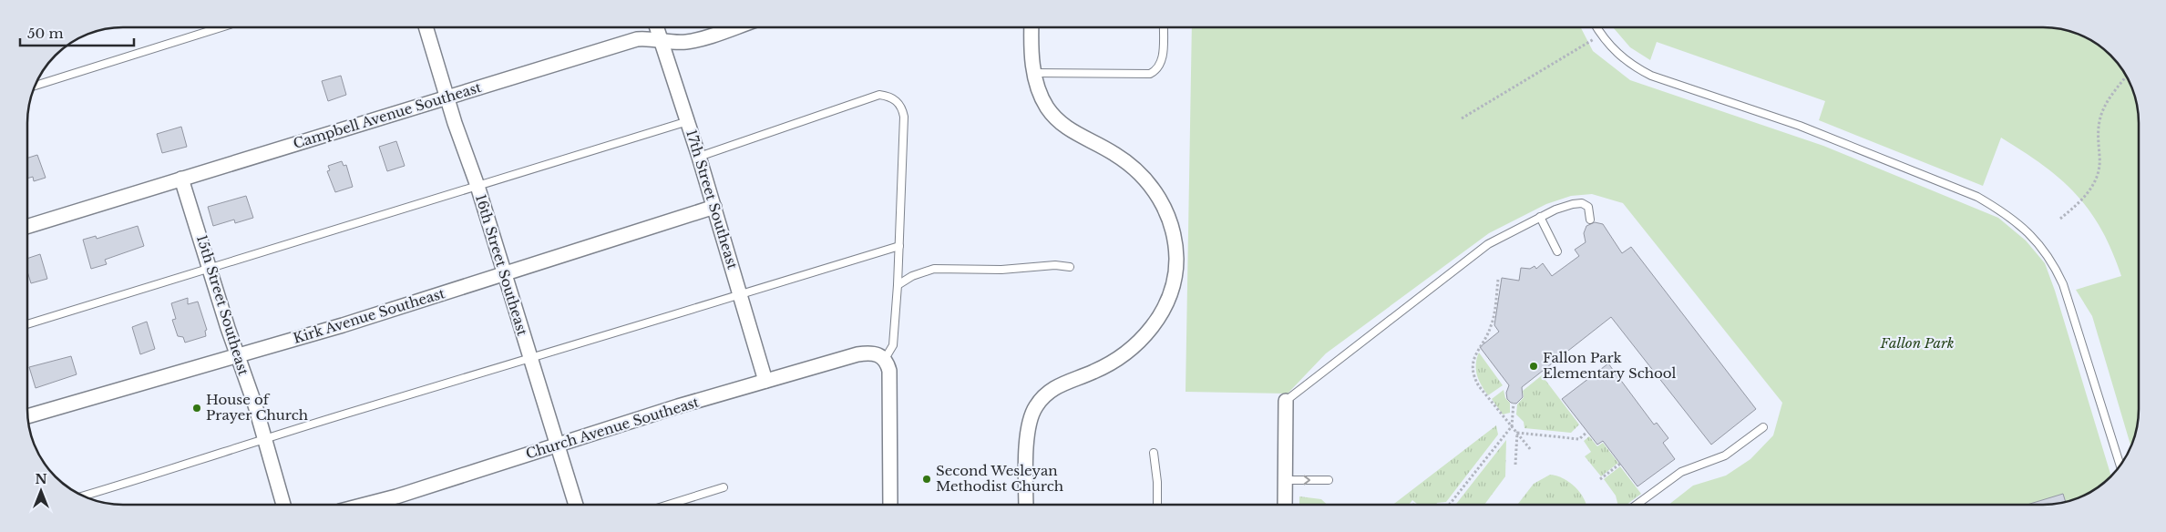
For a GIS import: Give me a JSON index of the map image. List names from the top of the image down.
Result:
{
  "streets": {
    "street": [
      "Campbell Avenue Southeast",
      "17th Street Southeast",
      "16th Street Southeast",
      "15th Street Southeast",
      "Kirk Avenue Southeast",
      "Church Avenue Southeast"
    ]
  },
  "crossings": [
    ["Campbell Avenue Southeast", "17th Street Southeast"],
    ["Campbell Avenue Southeast", "16th Street Southeast"],
    ["Campbell Avenue Southeast", "15th Street Southeast"],
    ["17th Street Southeast", "Kirk Avenue Southeast"],
    ["17th Street Southeast", "Church Avenue Southeast"],
    ["16th Street Southeast", "Kirk Avenue Southeast"],
    ["16th Street Southeast", "Church Avenue Southeast"],
    ["15th Street Southeast", "Kirk Avenue Southeast"]
  ],
  "parks": ["Fallon Park"],
  "places": ["Fallon Park Elementary School", "House of Prayer Church", "Second Wesleyan Methodist Church"],
  "scale_bar": "50 m",
  "north": "top"
}
